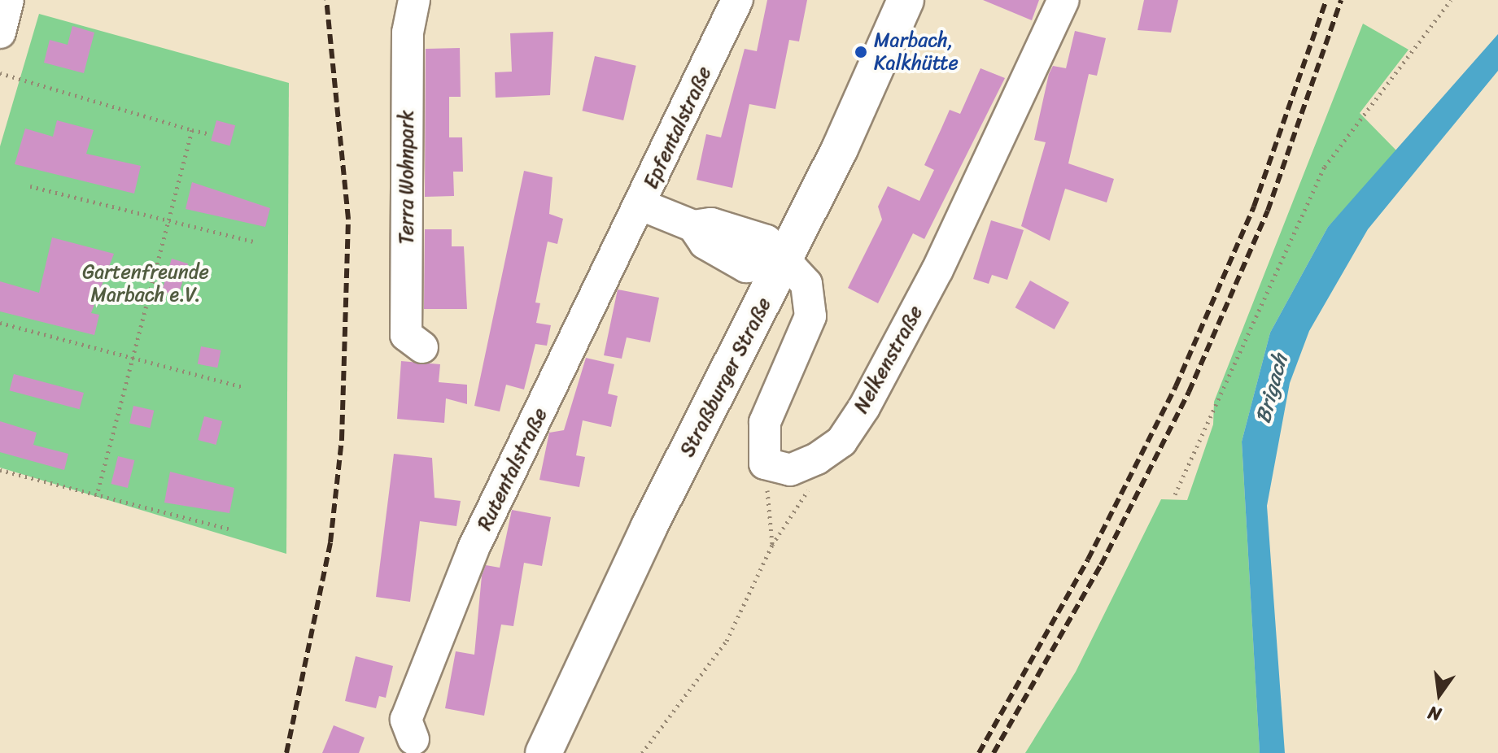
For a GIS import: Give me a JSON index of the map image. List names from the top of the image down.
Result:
{
  "streets": {
    "main road": ["Straßburger Straße"],
    "street": [
      "Epfentalstraße",
      "Terra Wohnpark",
      "Nelkenstraße",
      "Rutentalstraße"
    ]
  },
  "crossings": [
    ["Epfentalstraße", "Straßburger Straße"],
    ["Epfentalstraße", "Rutentalstraße"]
  ],
  "water": ["Brigach"],
  "parks": ["Gartenfreunde Marbach e.V."],
  "places": ["Marbach, Kalkhütte"],
  "north": "bottom"
}
